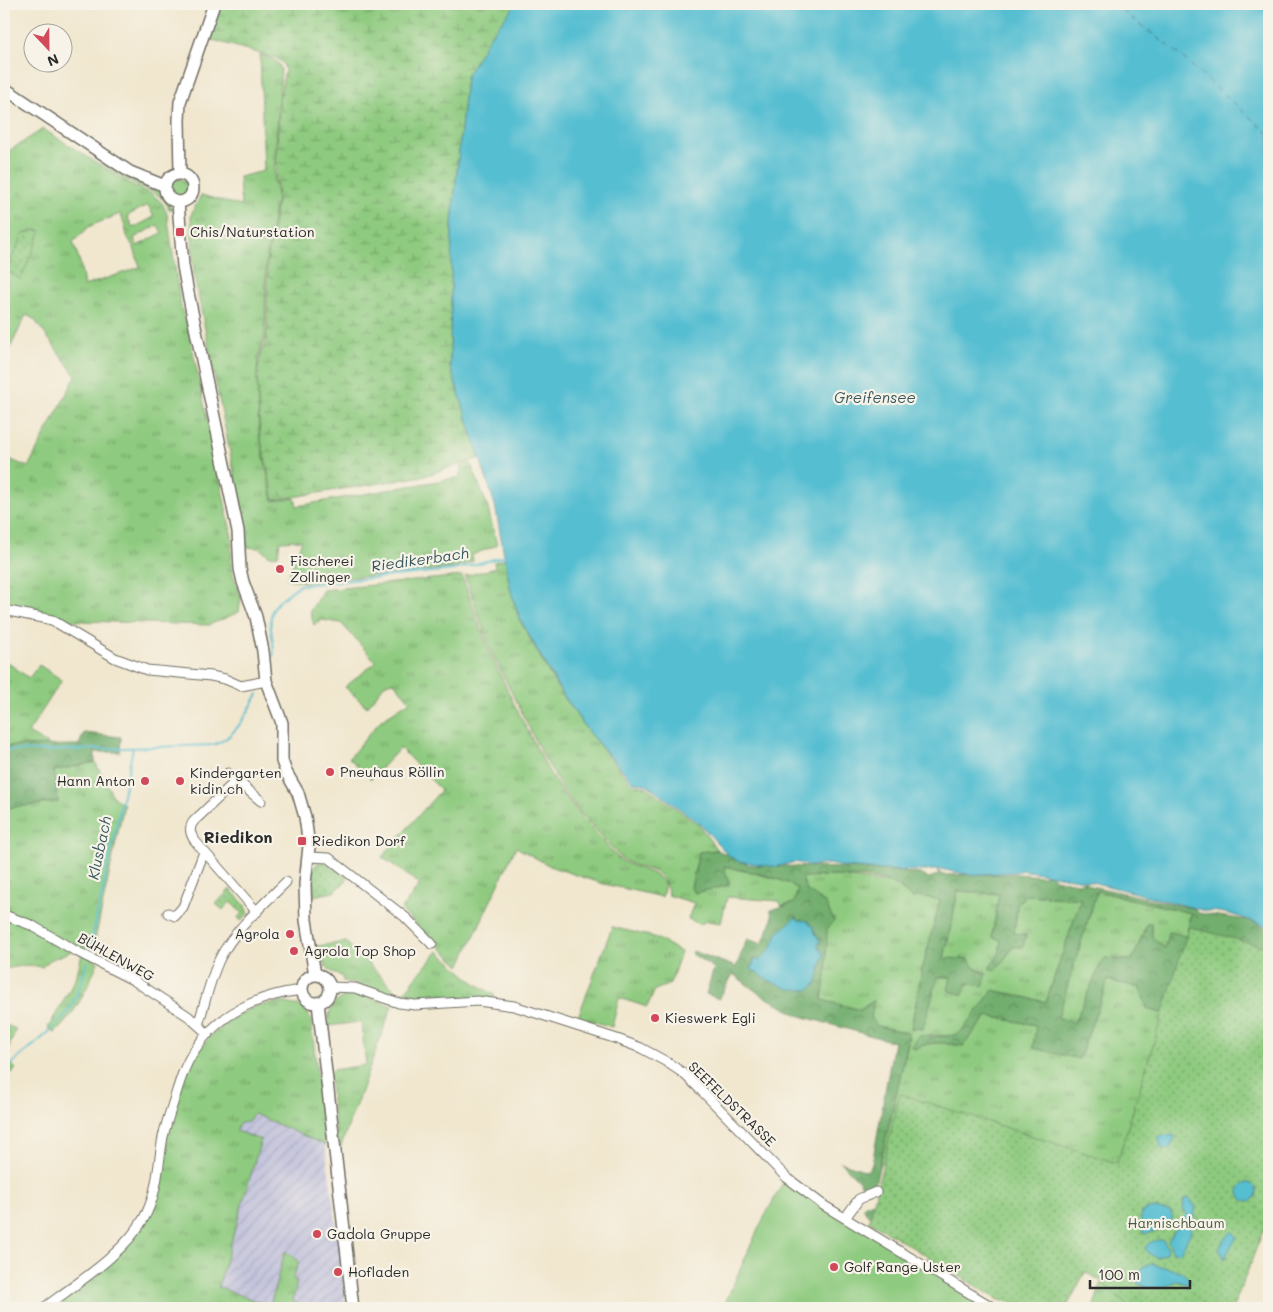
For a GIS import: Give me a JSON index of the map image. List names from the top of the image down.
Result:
{
  "streets": {
    "street": ["BÜHLENWEG", "SEEFELDSTRASSE"]
  },
  "districts": ["Riedikon"],
  "water": ["Greifensee", "Riedikerbach", "Klusbach"],
  "parks": ["Harnischbaum"],
  "places": {
    "transit": ["Chis/Naturstation", "Riedikon Dorf"],
    "other": [
      "Fischerei Zollinger",
      "Pneuhaus Röllin",
      "Hann Anton",
      "Kindergarten kidin.ch",
      "Agrola",
      "Agrola Top Shop",
      "Kieswerk Egli",
      "Gadola Gruppe",
      "Golf Range Uster",
      "Hofladen"
    ]
  },
  "scale_bar": "100 m",
  "north": "bottom"
}
